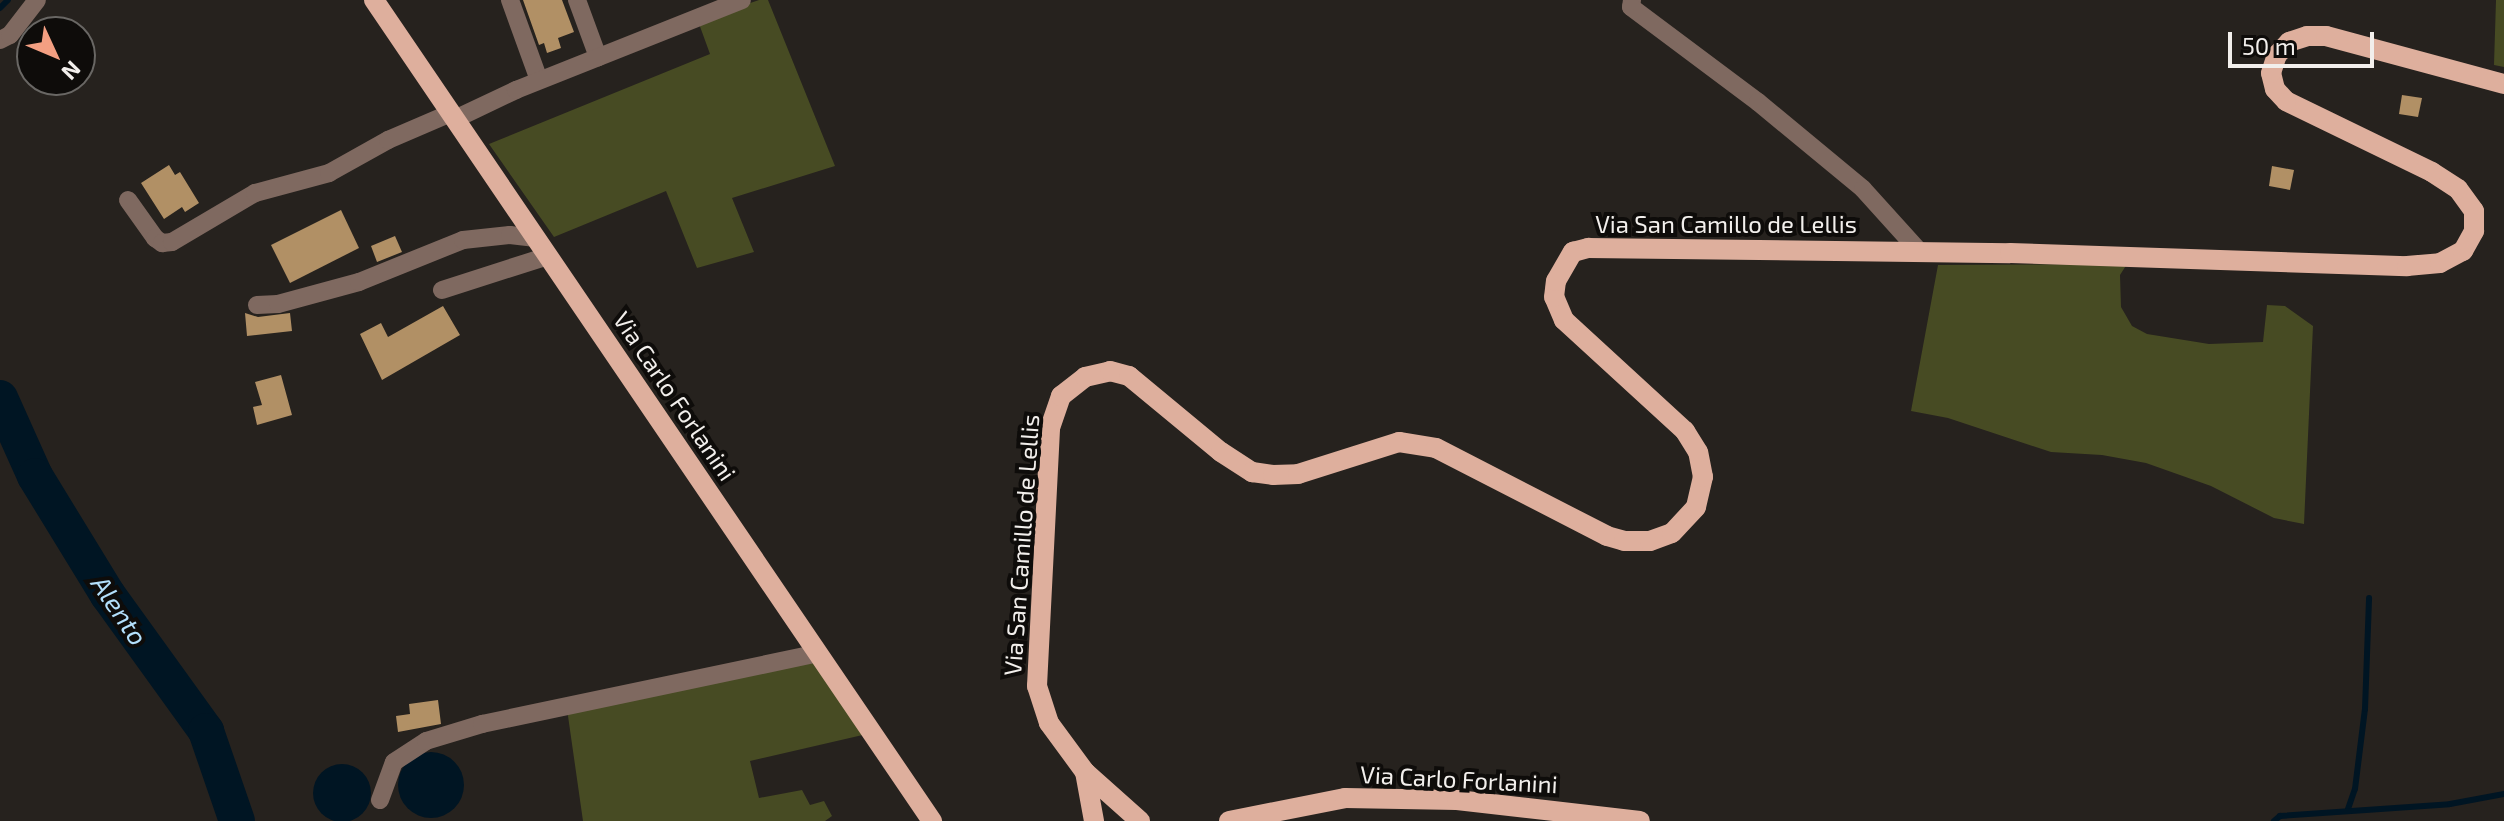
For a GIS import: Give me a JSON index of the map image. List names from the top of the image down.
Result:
{
  "streets": {
    "main road": ["Via San Camillo de Lellis", "Via Carlo Forlanini"]
  },
  "water": ["Alento"],
  "scale_bar": "50 m",
  "north": "bottom right"
}
